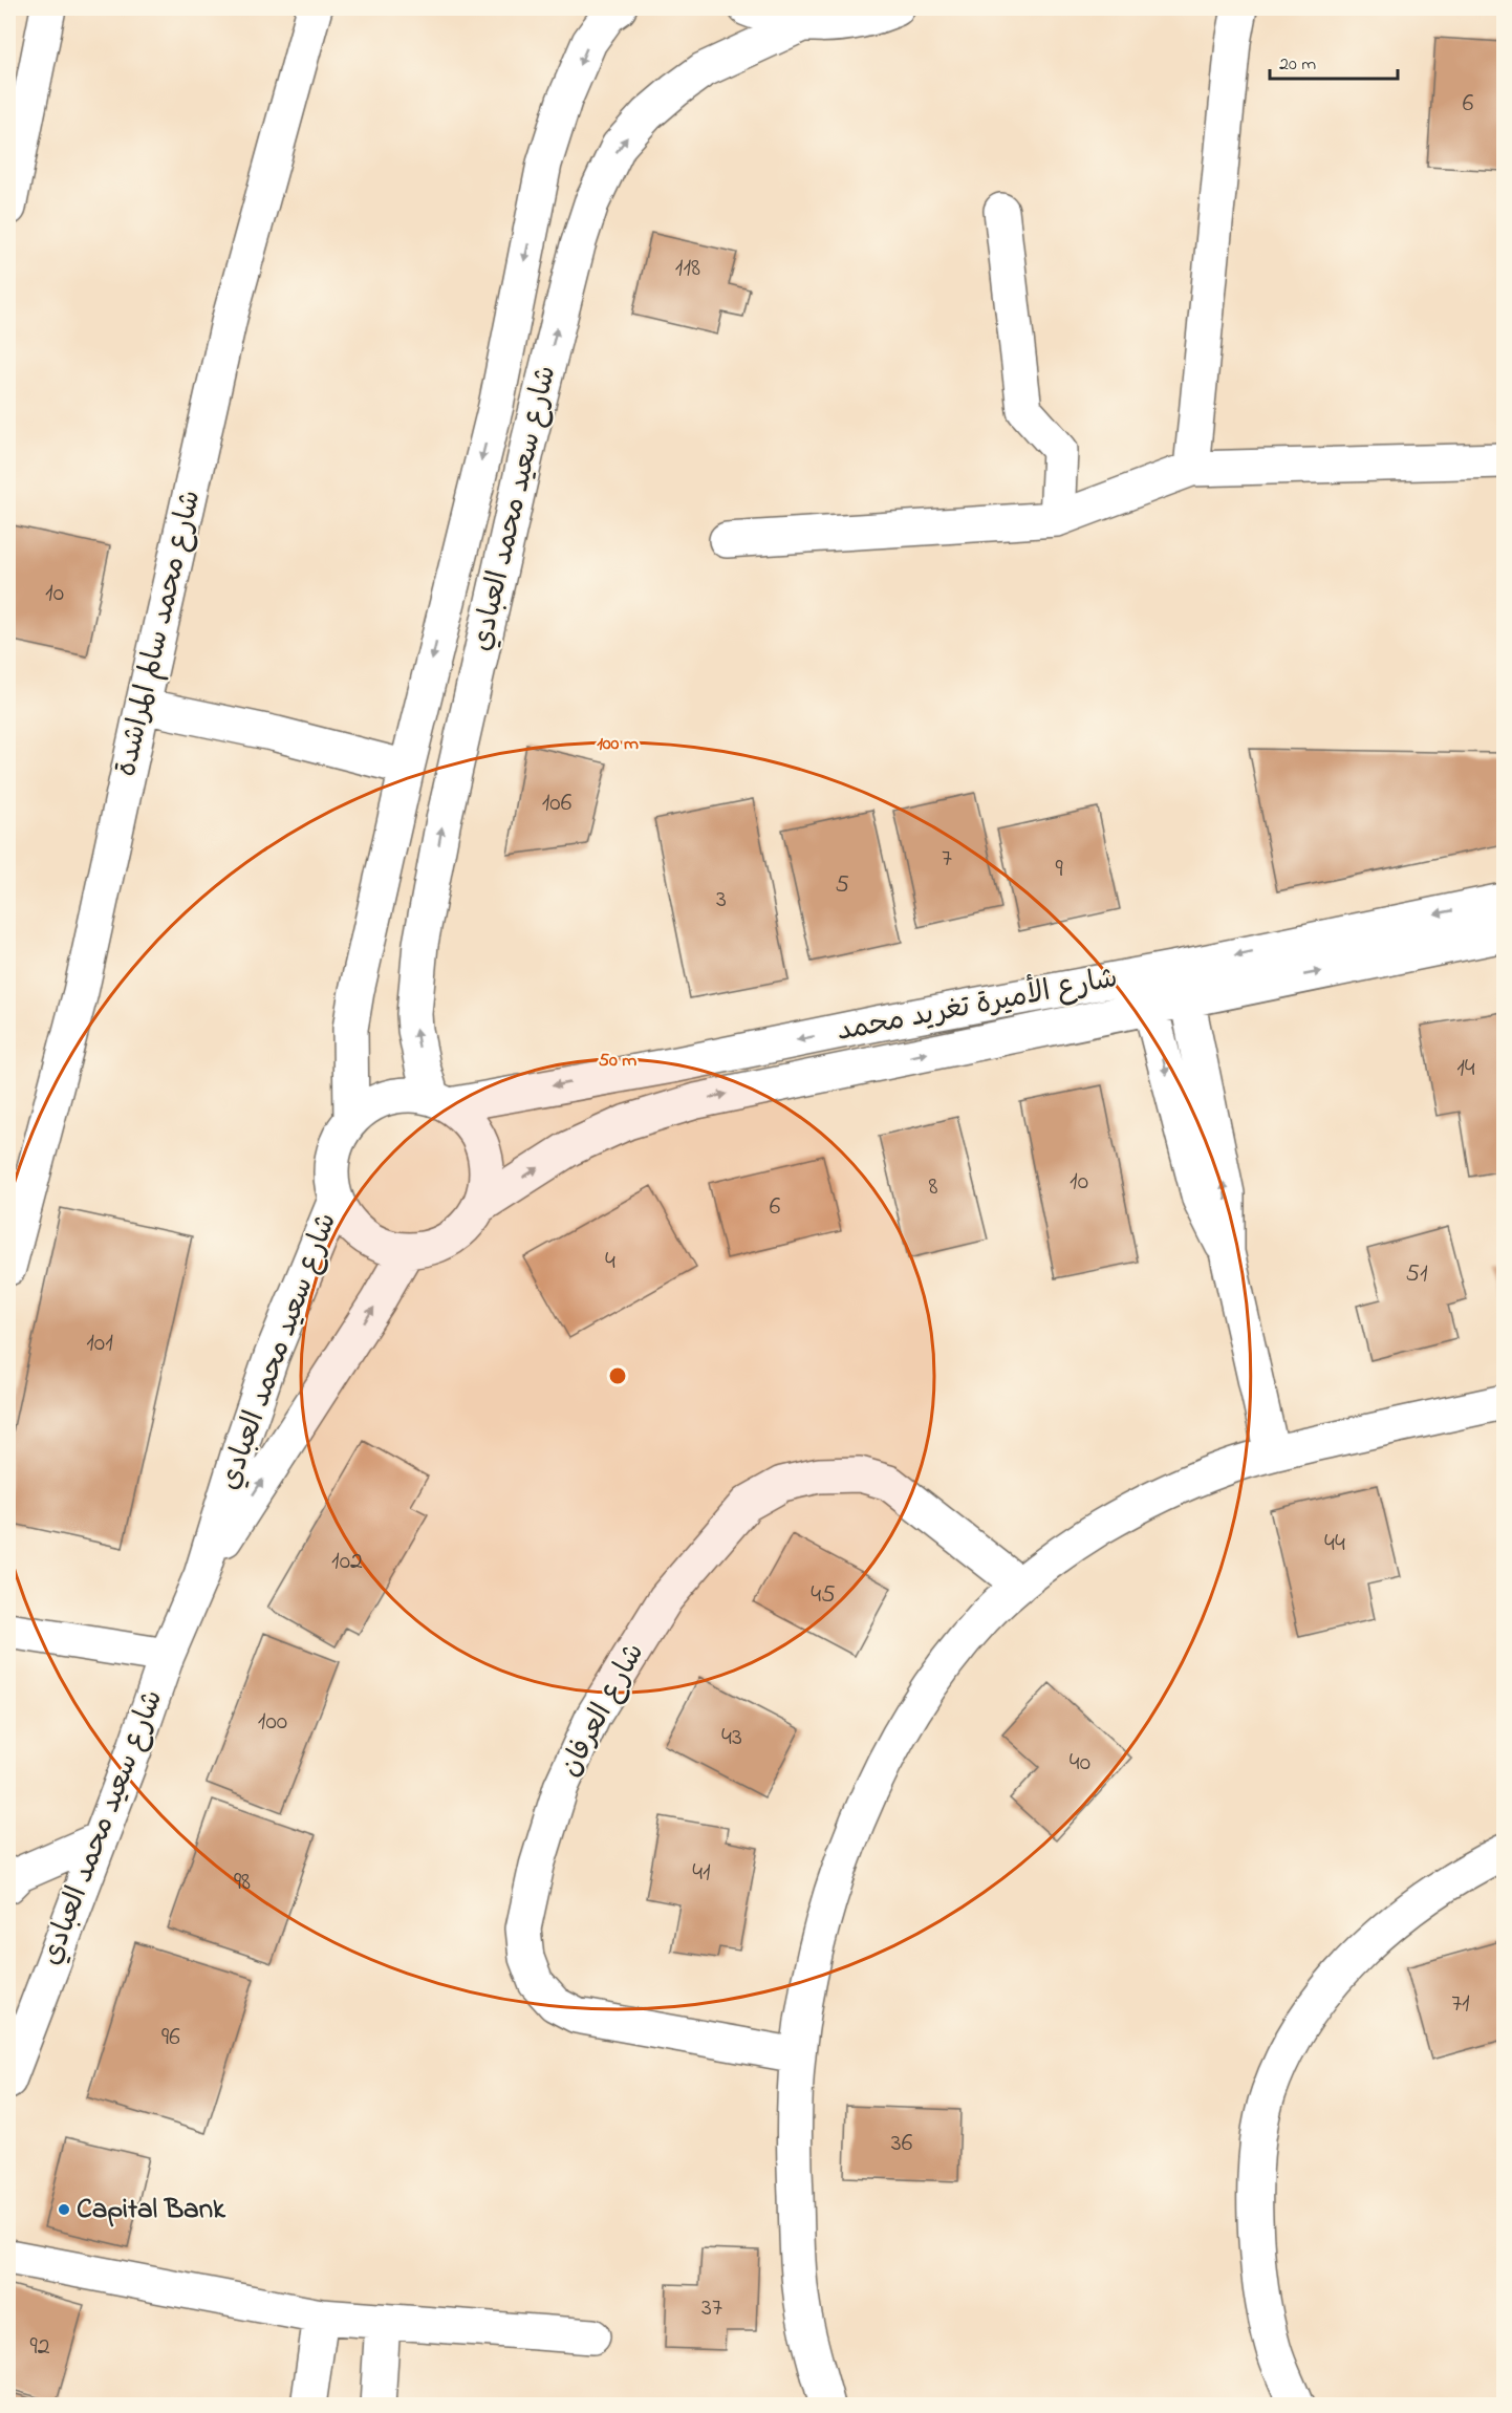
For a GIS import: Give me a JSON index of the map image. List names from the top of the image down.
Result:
{
  "streets": {
    "street": [
      "شارع سعيد محمد العبادي",
      "شارع محمد سالم المراشدة",
      "شارع الأميرة تغريد محمد",
      "شارع العرفان"
    ]
  },
  "crossings": [
    ["شارع سعيد محمد العبادي", "شارع الأميرة تغريد محمد"]
  ],
  "places": ["Capital Bank"],
  "house_numbers": [
    "6",
    "118",
    "10",
    "106",
    "7",
    "9",
    "5",
    "3",
    "14",
    "10",
    "8",
    "6",
    "4",
    "51",
    "101",
    "44",
    "102",
    "45",
    "100",
    "43",
    "40",
    "41",
    "98",
    "71",
    "96",
    "36",
    "37",
    "92"
  ],
  "scale_bar": "20 m",
  "rings": ["100 m", "50 m"]
}
